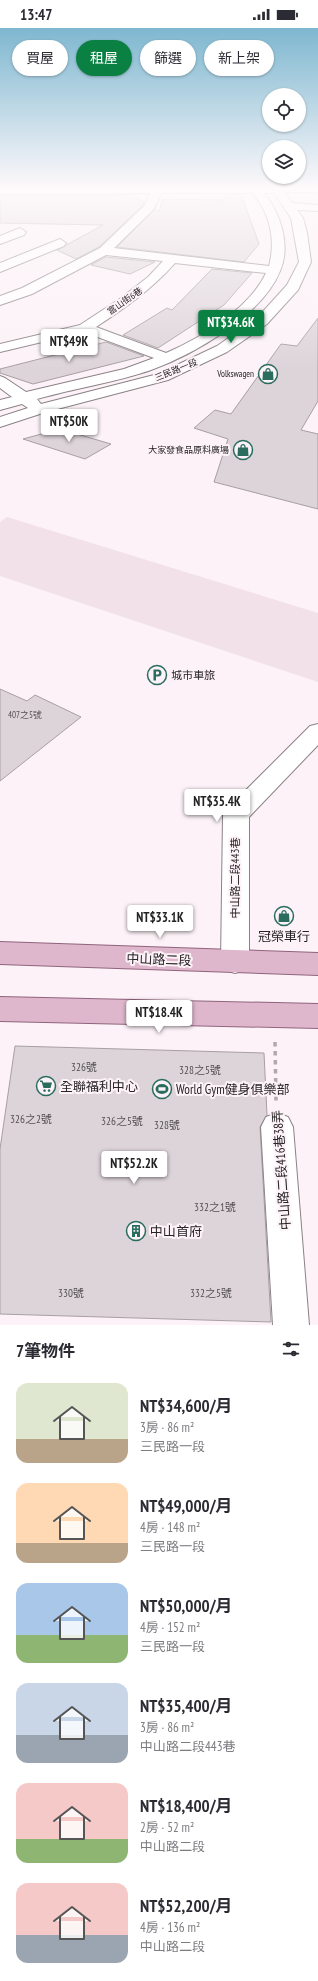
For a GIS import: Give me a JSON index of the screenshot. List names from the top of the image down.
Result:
{
  "streets": {
    "main road": ["中山路二段"],
    "street": [
      "富山街6巷",
      "三民路一段",
      "中山路二段443巷",
      "中山路二段416巷38弄"
    ]
  },
  "crossings": [
    ["中山路二段443巷", "中山路二段"]
  ],
  "places": {
    "shop": ["Volkswagen", "大家發食品原料廣場", "冠榮車行"],
    "parking": ["城市車旅"],
    "supermarket": ["全聯福利中心"],
    "sports": ["World Gym健身俱樂部"],
    "building": ["中山首府"]
  },
  "house_numbers": [
    "407之5號",
    "326號",
    "328之5號",
    "326之2號",
    "326之5號",
    "328號",
    "332之1號",
    "330號",
    "332之5號"
  ],
  "page": {
    "status": "13:47",
    "chip": [
      "買屋",
      "租屋",
      "篩選",
      "新上架"
    ],
    "price": [
      "NT$34.6K",
      "NT$49K",
      "NT$50K",
      "NT$35.4K",
      "NT$33.1K",
      "NT$18.4K",
      "NT$52.2K"
    ],
    "heading": "7筆物件",
    "list": [
      {
        "name": "NT$34,600/月",
        "note": "3房 · 86 m² · 三民路一段"
      },
      {
        "name": "NT$49,000/月",
        "note": "4房 · 148 m² · 三民路一段"
      },
      {
        "name": "NT$50,000/月",
        "note": "4房 · 152 m² · 三民路一段"
      },
      {
        "name": "NT$35,400/月",
        "note": "3房 · 86 m² · 中山路二段443巷"
      },
      {
        "name": "NT$18,400/月",
        "note": "2房 · 52 m² · 中山路二段"
      },
      {
        "name": "NT$52,200/月",
        "note": "4房 · 136 m² · 中山路二段"
      }
    ]
  }
}
